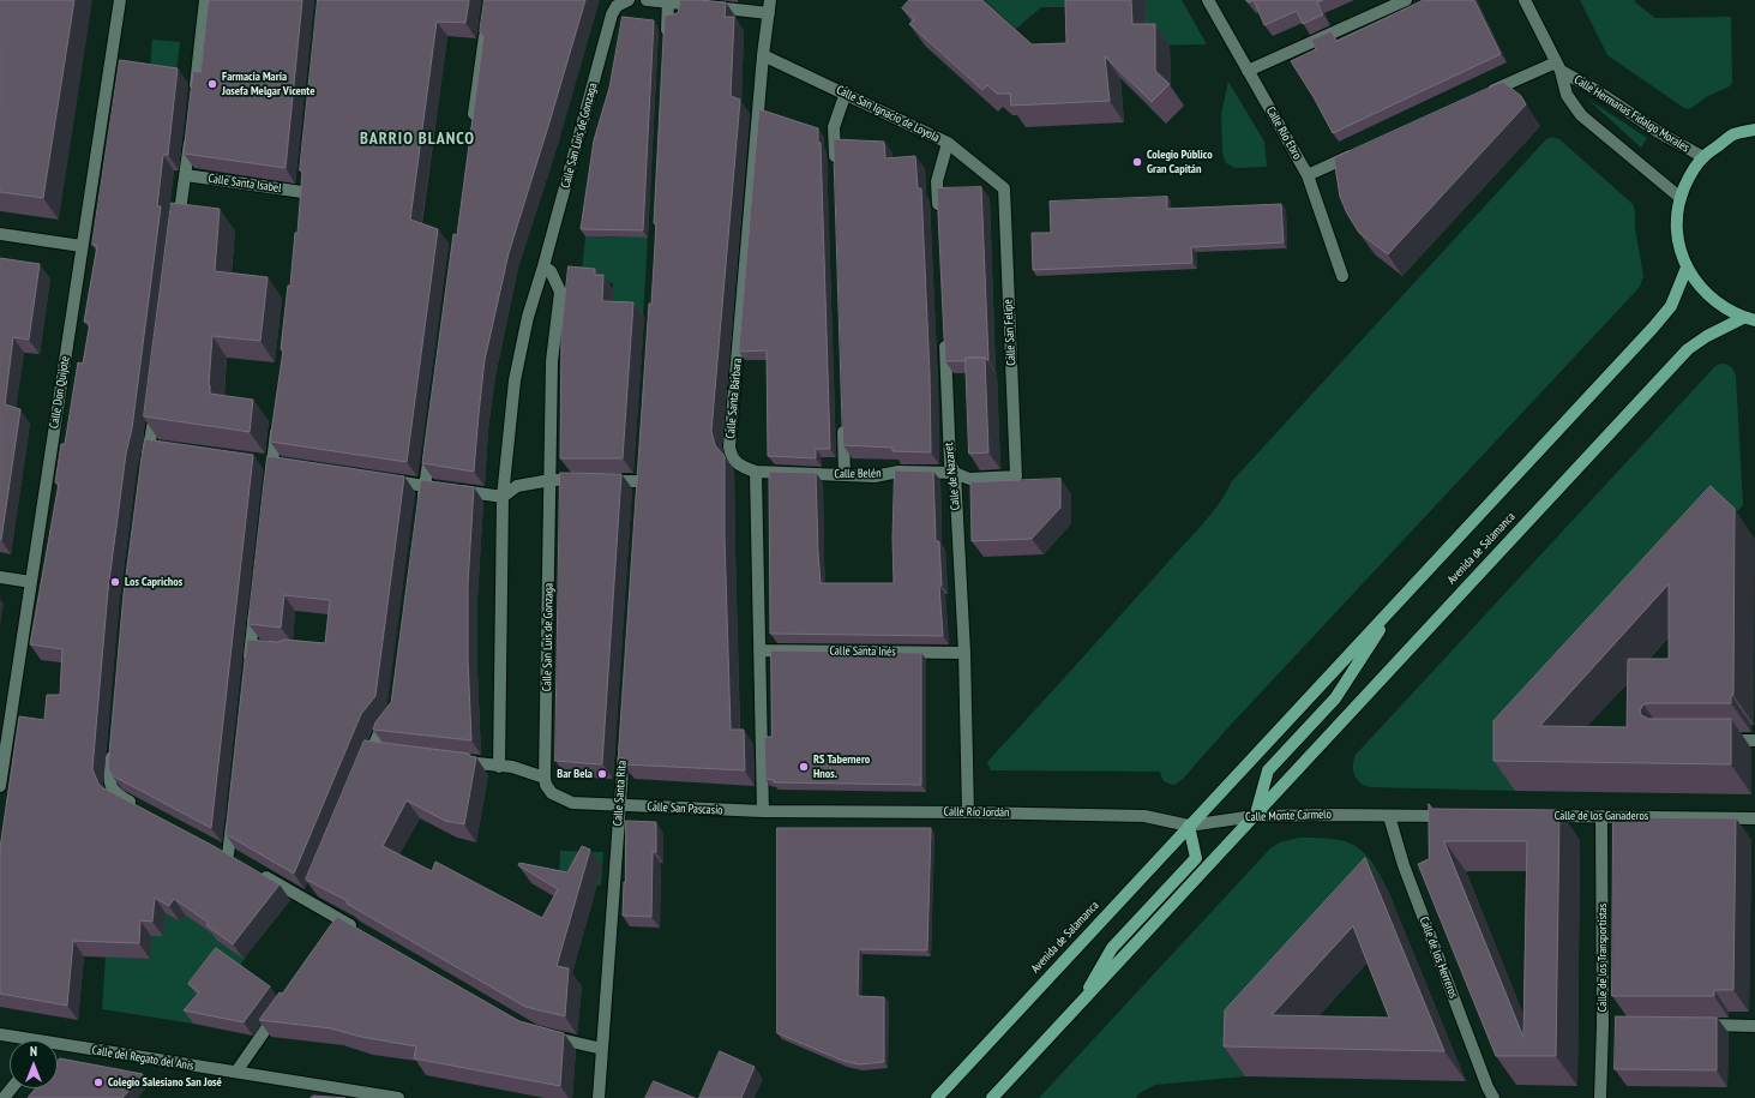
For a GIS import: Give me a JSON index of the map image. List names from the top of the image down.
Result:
{
  "streets": {
    "main road": ["Avenida de Salamanca"],
    "street": [
      "Calle San Ignacio de Loyola",
      "Calle Hermanas Fidalgo Morales",
      "Calle Río Ebro",
      "Calle San Luis de Gonzaga",
      "Calle Santa Isabel",
      "Calle San Felipe",
      "Calle Don Quijote",
      "Calle Santa Bárbara",
      "Calle Belén",
      "Calle de Nazaret",
      "Calle Santa Inés",
      "Calle Santa Rita",
      "Calle San Pascasio",
      "Calle Río Jordán",
      "Calle Monte Carmelo",
      "Calle de los Ganaderos",
      "Calle de los Herreros",
      "Calle de los Transportistas",
      "Calle del Regato del Anís"
    ]
  },
  "crossings": [
    ["Calle San Ignacio de Loyola", "Calle San Felipe"],
    ["Calle San Ignacio de Loyola", "Calle Santa Bárbara"],
    ["Calle San Luis de Gonzaga", "Calle San Pascasio"],
    ["Calle San Felipe", "Calle Belén"],
    ["Calle Santa Bárbara", "Calle Belén"],
    ["Calle Belén", "Calle de Nazaret"],
    ["Calle de Nazaret", "Calle Santa Inés"],
    ["Calle de Nazaret", "Calle Río Jordán"],
    ["Avenida de Salamanca", "Calle Río Jordán"],
    ["Avenida de Salamanca", "Calle Monte Carmelo"],
    ["Calle Santa Rita", "Calle San Pascasio"],
    ["Calle San Pascasio", "Calle Río Jordán"],
    ["Calle Río Jordán", "Calle Monte Carmelo"],
    ["Calle Monte Carmelo", "Calle de los Herreros"],
    ["Calle de los Ganaderos", "Calle de los Transportistas"]
  ],
  "districts": ["BARRIO BLANCO"],
  "places": [
    "Farmacia María Josefa Melgar Vicente",
    "Colegio Público Gran Capitán",
    "Los Caprichos",
    "RS Tabernero Hnos.",
    "Bar Bela",
    "Colegio Salesiano San José"
  ],
  "north": "top"
}
